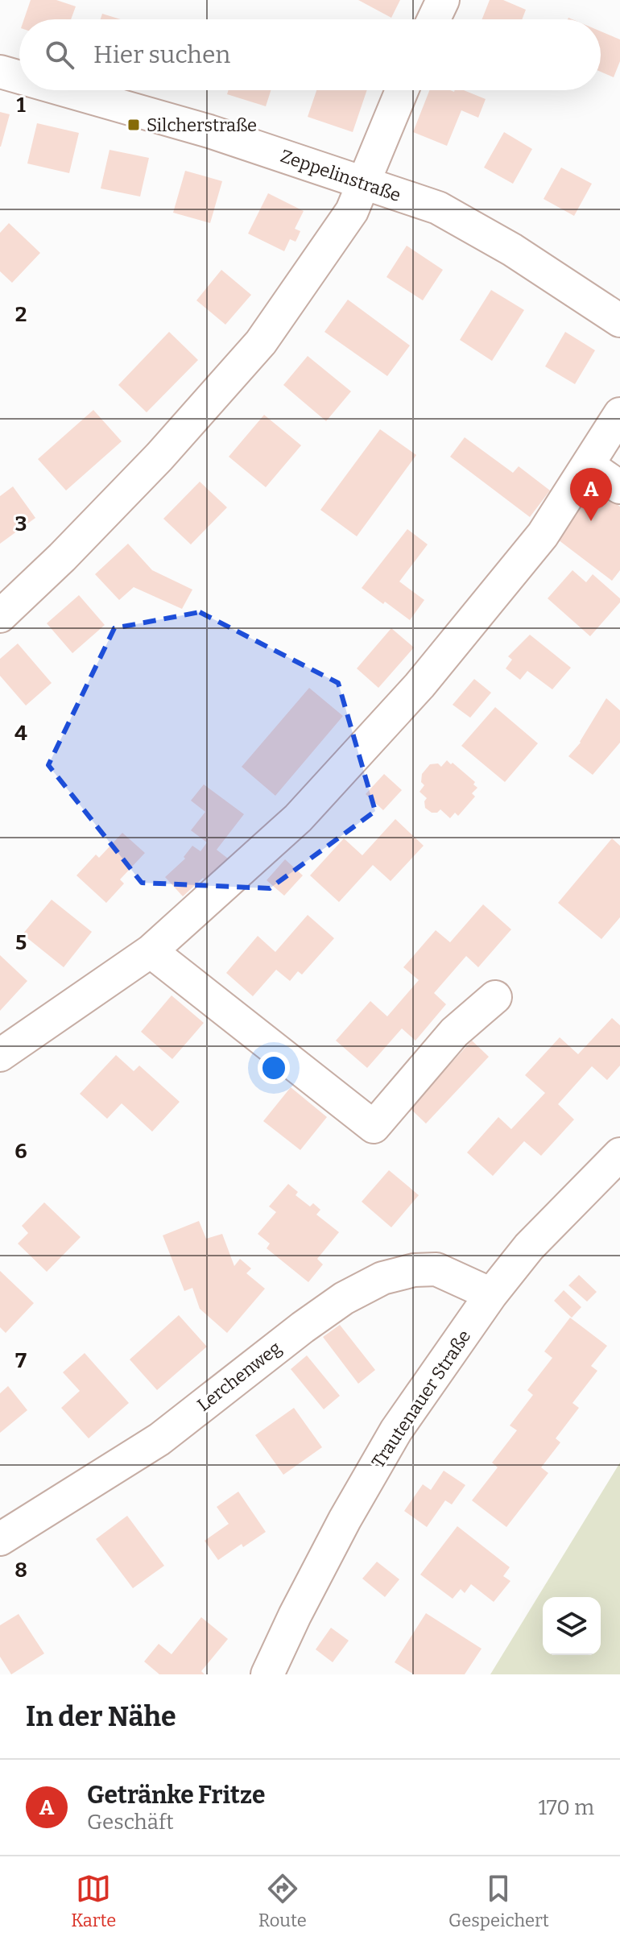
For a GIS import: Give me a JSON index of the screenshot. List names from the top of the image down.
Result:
{
  "streets": {
    "street": ["Zeppelinstraße", "Lerchenweg", "Trautenauer Straße"]
  },
  "crossings": [
    ["Lerchenweg", "Trautenauer Straße"]
  ],
  "places": {
    "transit": ["Silcherstraße"]
  },
  "page": {
    "search": "Hier suchen",
    "pins": "A",
    "heading": "In der Nähe",
    "list": [
      {
        "mark": "A",
        "name": "Getränke Fritze",
        "note": "Geschäft",
        "value": "170 m"
      }
    ],
    "nav": ["Karte", "Route", "Gespeichert"]
  },
  "grid": {
    "rows": [
      "1",
      "2",
      "3",
      "4",
      "5",
      "6",
      "7",
      "8"
    ]
  }
}
